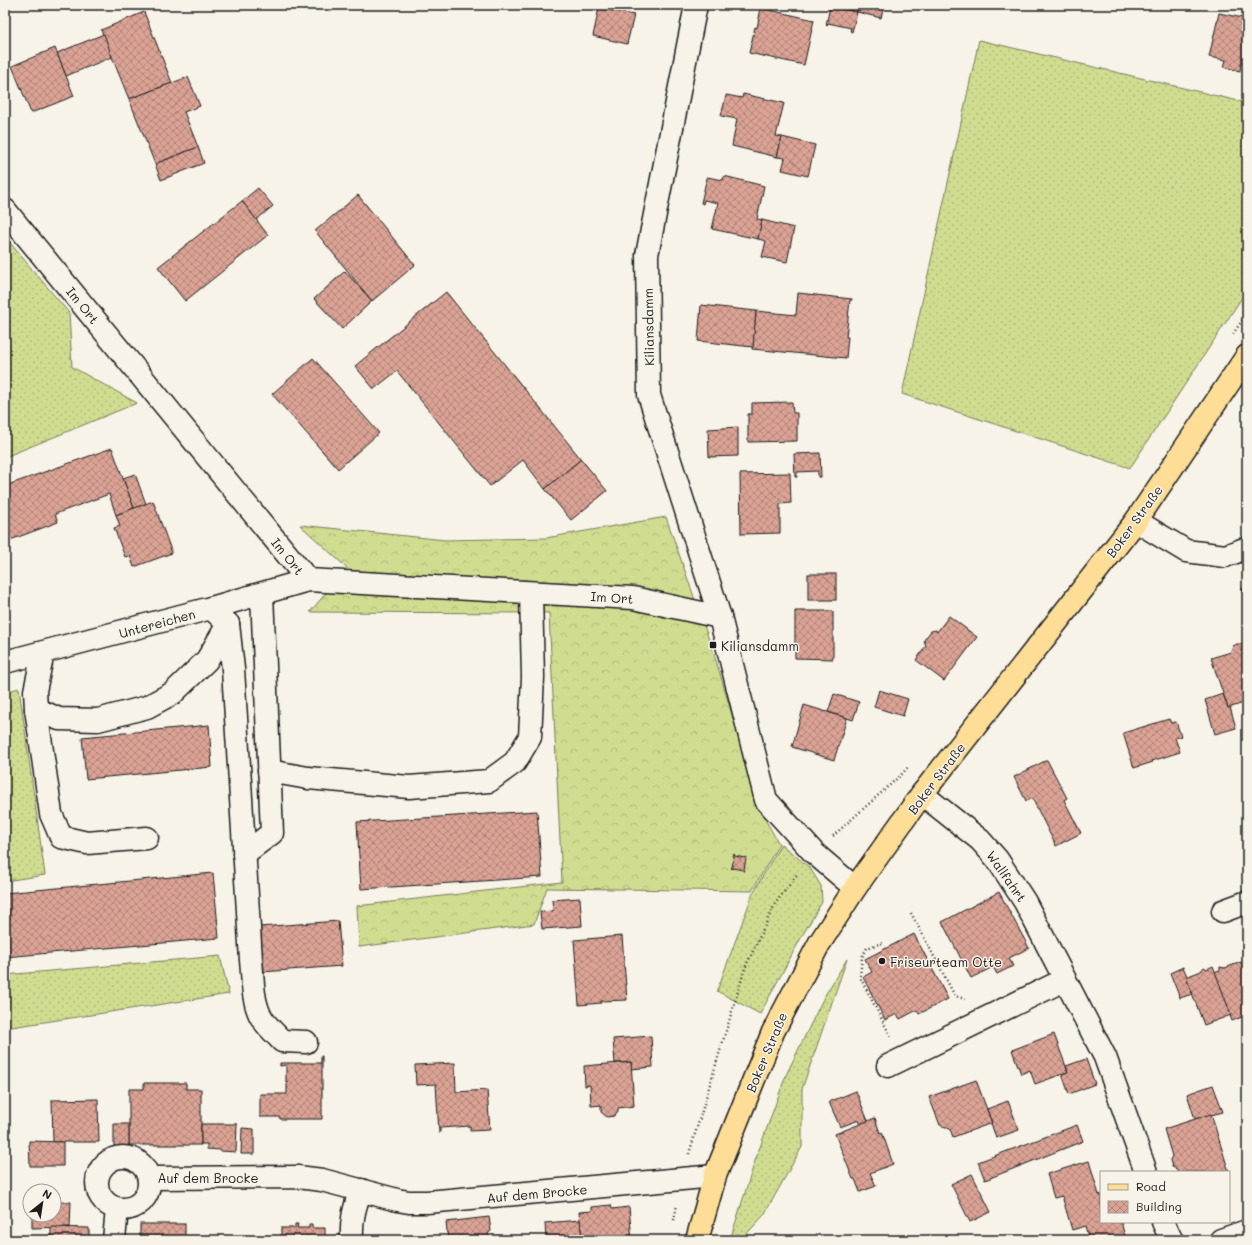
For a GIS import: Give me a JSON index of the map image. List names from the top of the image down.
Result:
{
  "streets": {
    "main road": ["Boker Straße"],
    "street": [
      "Im Ort",
      "Kiliansdamm",
      "Untereichen",
      "Wallfahrt",
      "Auf dem Brocke"
    ]
  },
  "crossings": [
    ["Im Ort", "Kiliansdamm"],
    ["Im Ort", "Untereichen"],
    ["Kiliansdamm", "Boker Straße"],
    ["Boker Straße", "Wallfahrt"],
    ["Boker Straße", "Auf dem Brocke"]
  ],
  "places": {
    "transit": ["Kiliansdamm"],
    "other": ["Friseurteam Otte"]
  },
  "legend": ["Road", "Building"],
  "north": "top right"
}
